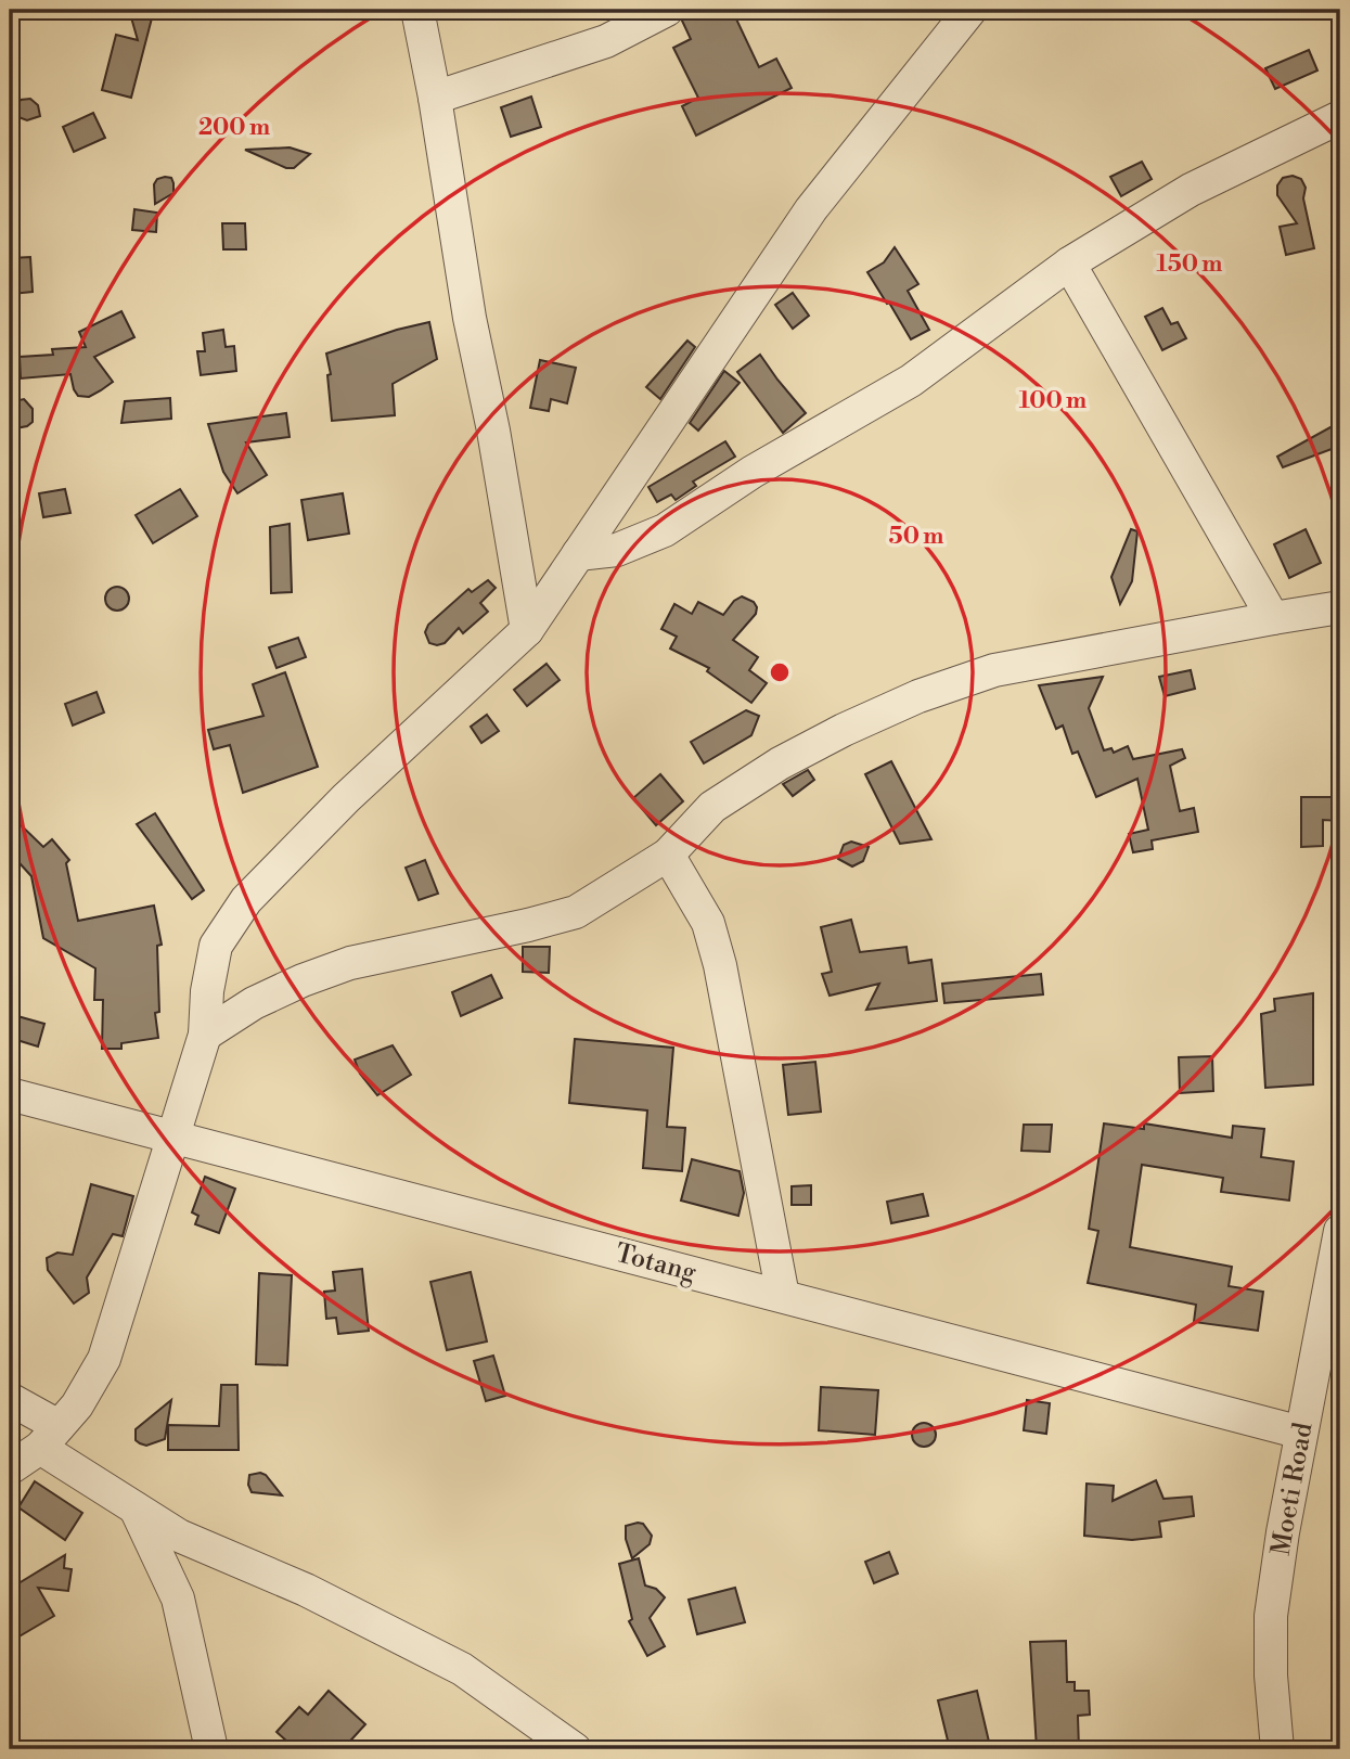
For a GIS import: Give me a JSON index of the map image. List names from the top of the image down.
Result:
{
  "streets": {
    "street": ["Totang", "Moeti Road"]
  },
  "crossings": [
    ["Totang", "Moeti Road"]
  ],
  "rings": [
    "200 m",
    "150 m",
    "100 m",
    "50 m"
  ]
}
